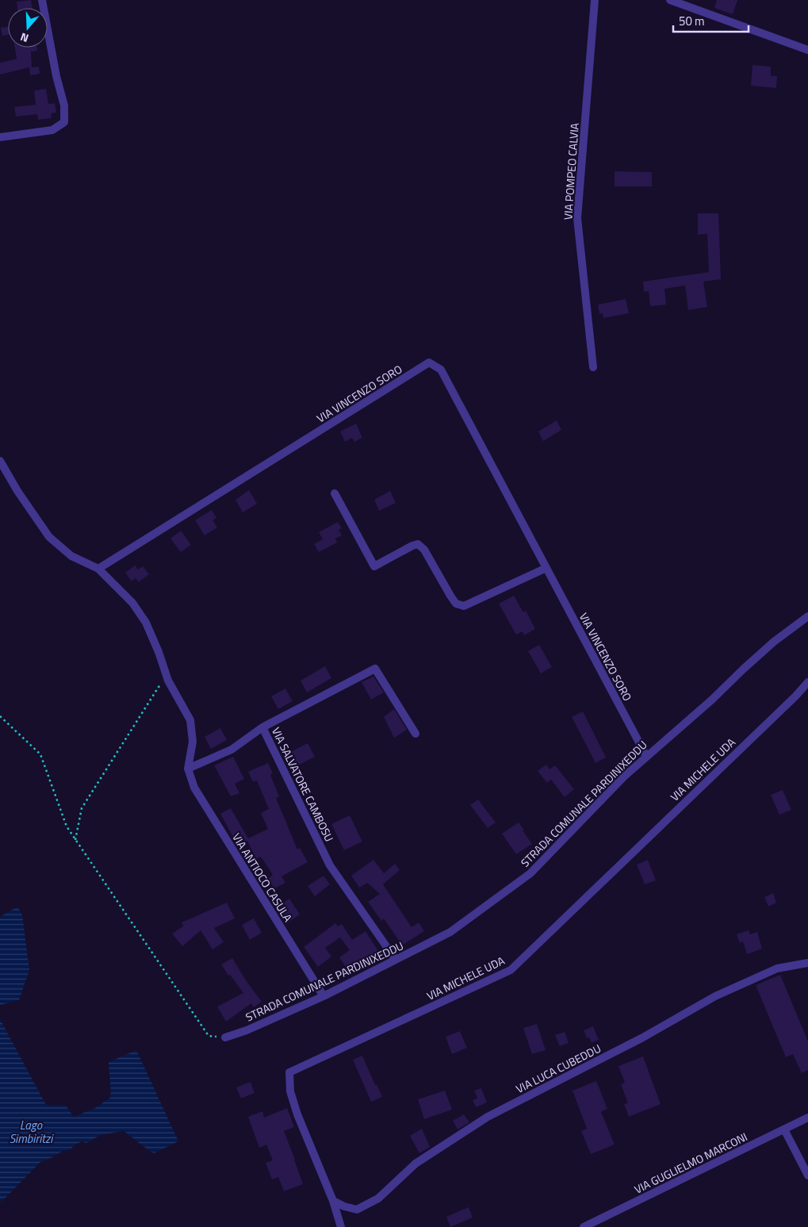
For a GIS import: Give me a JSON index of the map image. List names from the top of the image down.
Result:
{
  "streets": {
    "street": [
      "VIA POMPEO CALVIA",
      "VIA VINCENZO SORO",
      "VIA MICHELE UDA",
      "VIA SALVATORE CAMBOSU",
      "STRADA COMUNALE PARDINIXEDDU",
      "VIA ANTIOCO CASULA",
      "VIA LUCA CUBEDDU",
      "VIA GUGLIELMO MARCONI"
    ]
  },
  "crossings": [
    ["VIA VINCENZO SORO", "STRADA COMUNALE PARDINIXEDDU"],
    ["VIA VINCENZO SORO", "VIA ANTIOCO CASULA"],
    ["VIA MICHELE UDA", "VIA LUCA CUBEDDU"],
    ["VIA SALVATORE CAMBOSU", "STRADA COMUNALE PARDINIXEDDU"],
    ["STRADA COMUNALE PARDINIXEDDU", "VIA ANTIOCO CASULA"]
  ],
  "water": ["Lago Simbiritzi"],
  "scale_bar": "50 m",
  "north": "bottom"
}
